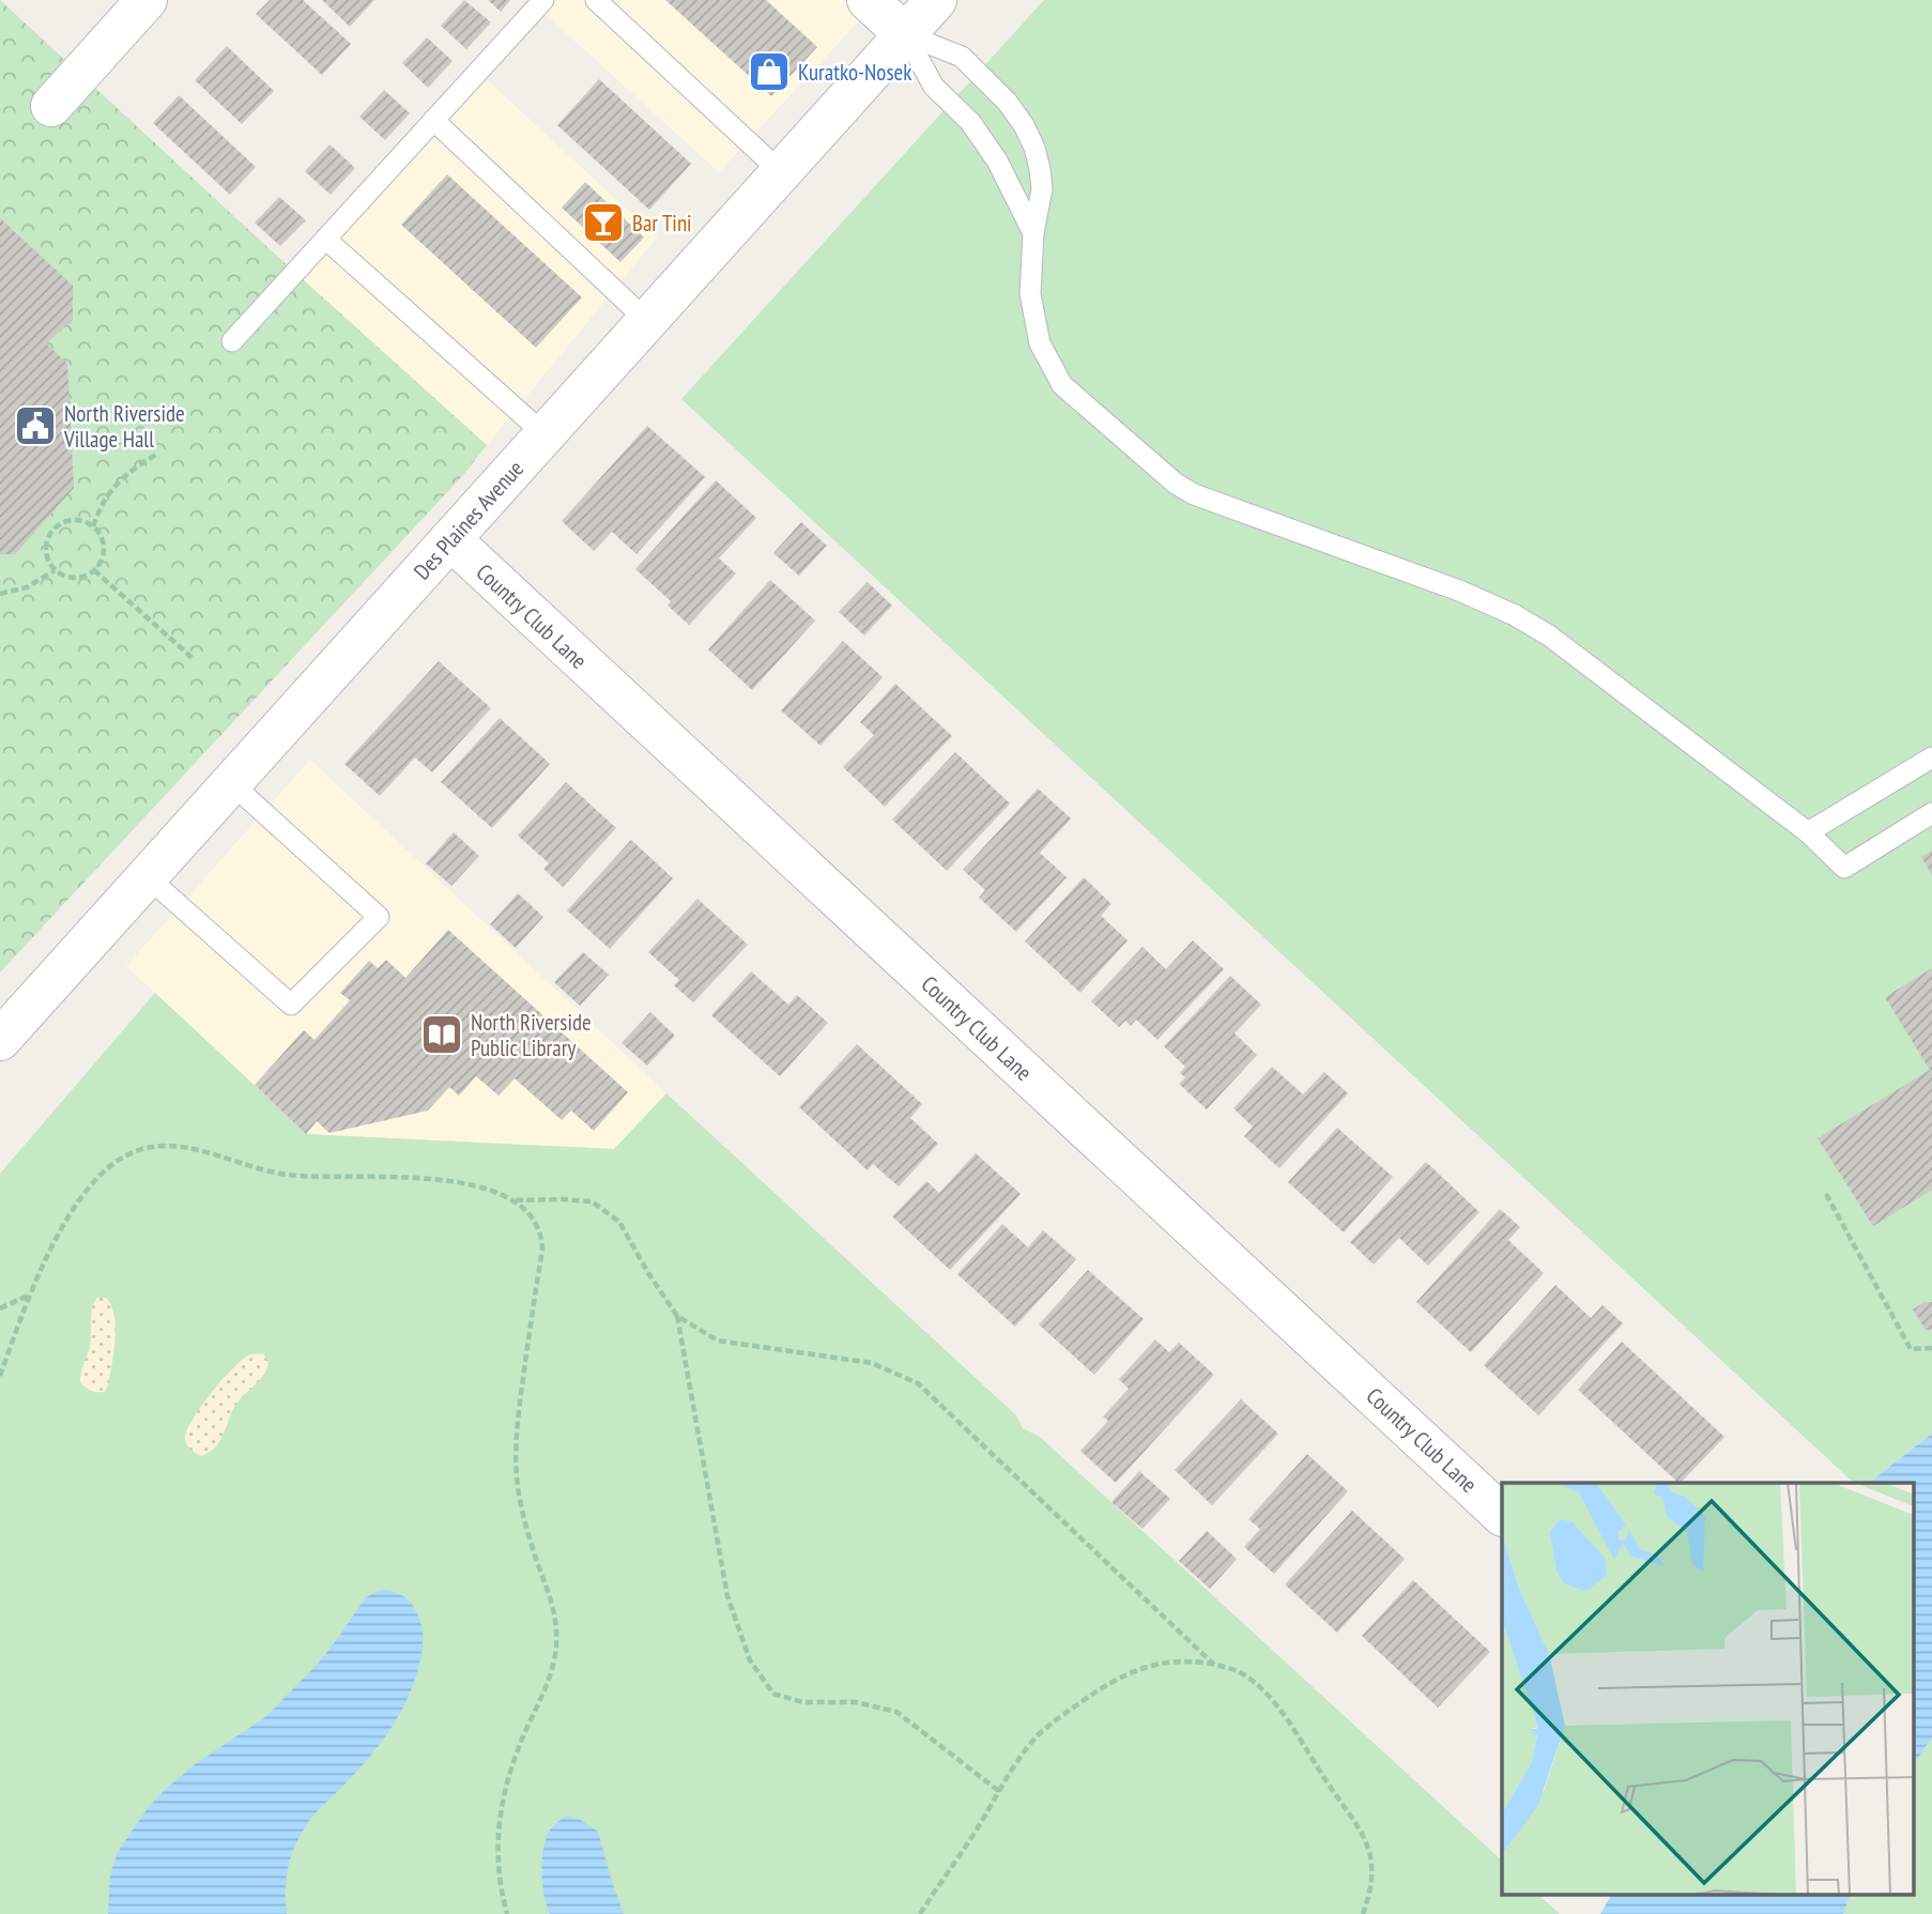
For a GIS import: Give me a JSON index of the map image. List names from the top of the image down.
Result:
{
  "streets": {
    "street": ["Des Plaines Avenue", "Country Club Lane"]
  },
  "crossings": [
    ["Des Plaines Avenue", "Country Club Lane"]
  ],
  "places": {
    "shop": ["Kuratko-Nosek"],
    "bar": ["Bar Tini"],
    "public building": ["North Riverside Village Hall"],
    "library": ["North Riverside Public Library"]
  }
}
